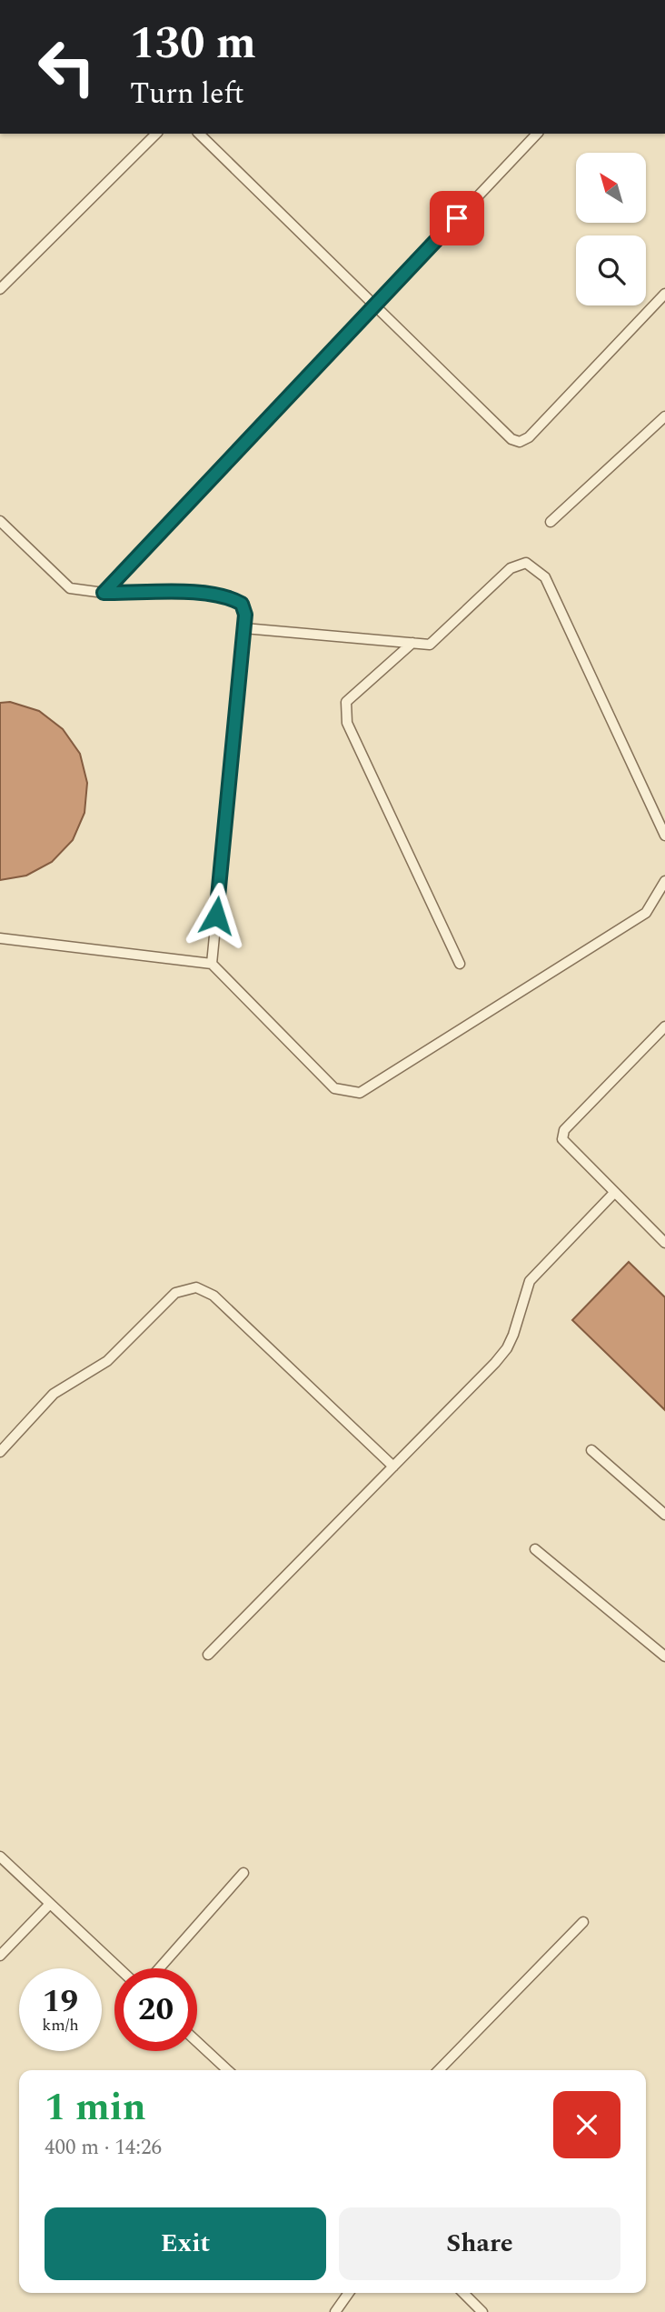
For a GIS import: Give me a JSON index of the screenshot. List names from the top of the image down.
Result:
{
  "north": "top left",
  "page": {
    "turn": ["130 m", "Turn left"],
    "speed": "19 km/h",
    "limit": "20",
    "heading": ["1 min", "400 m · 14:26"],
    "buttons": ["Exit", "Share"]
  }
}
